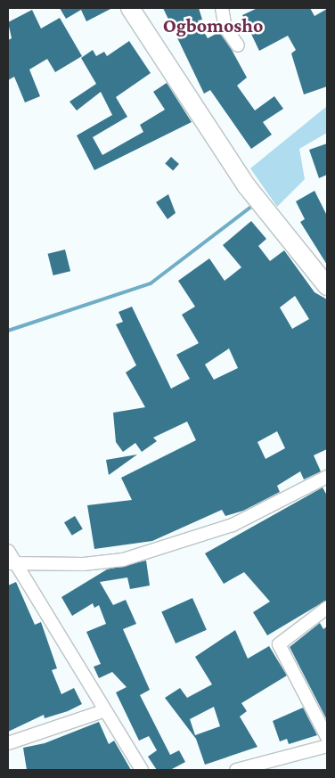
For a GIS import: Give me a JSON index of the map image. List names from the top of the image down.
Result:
{
  "districts": ["Ogbomosho"]
}
